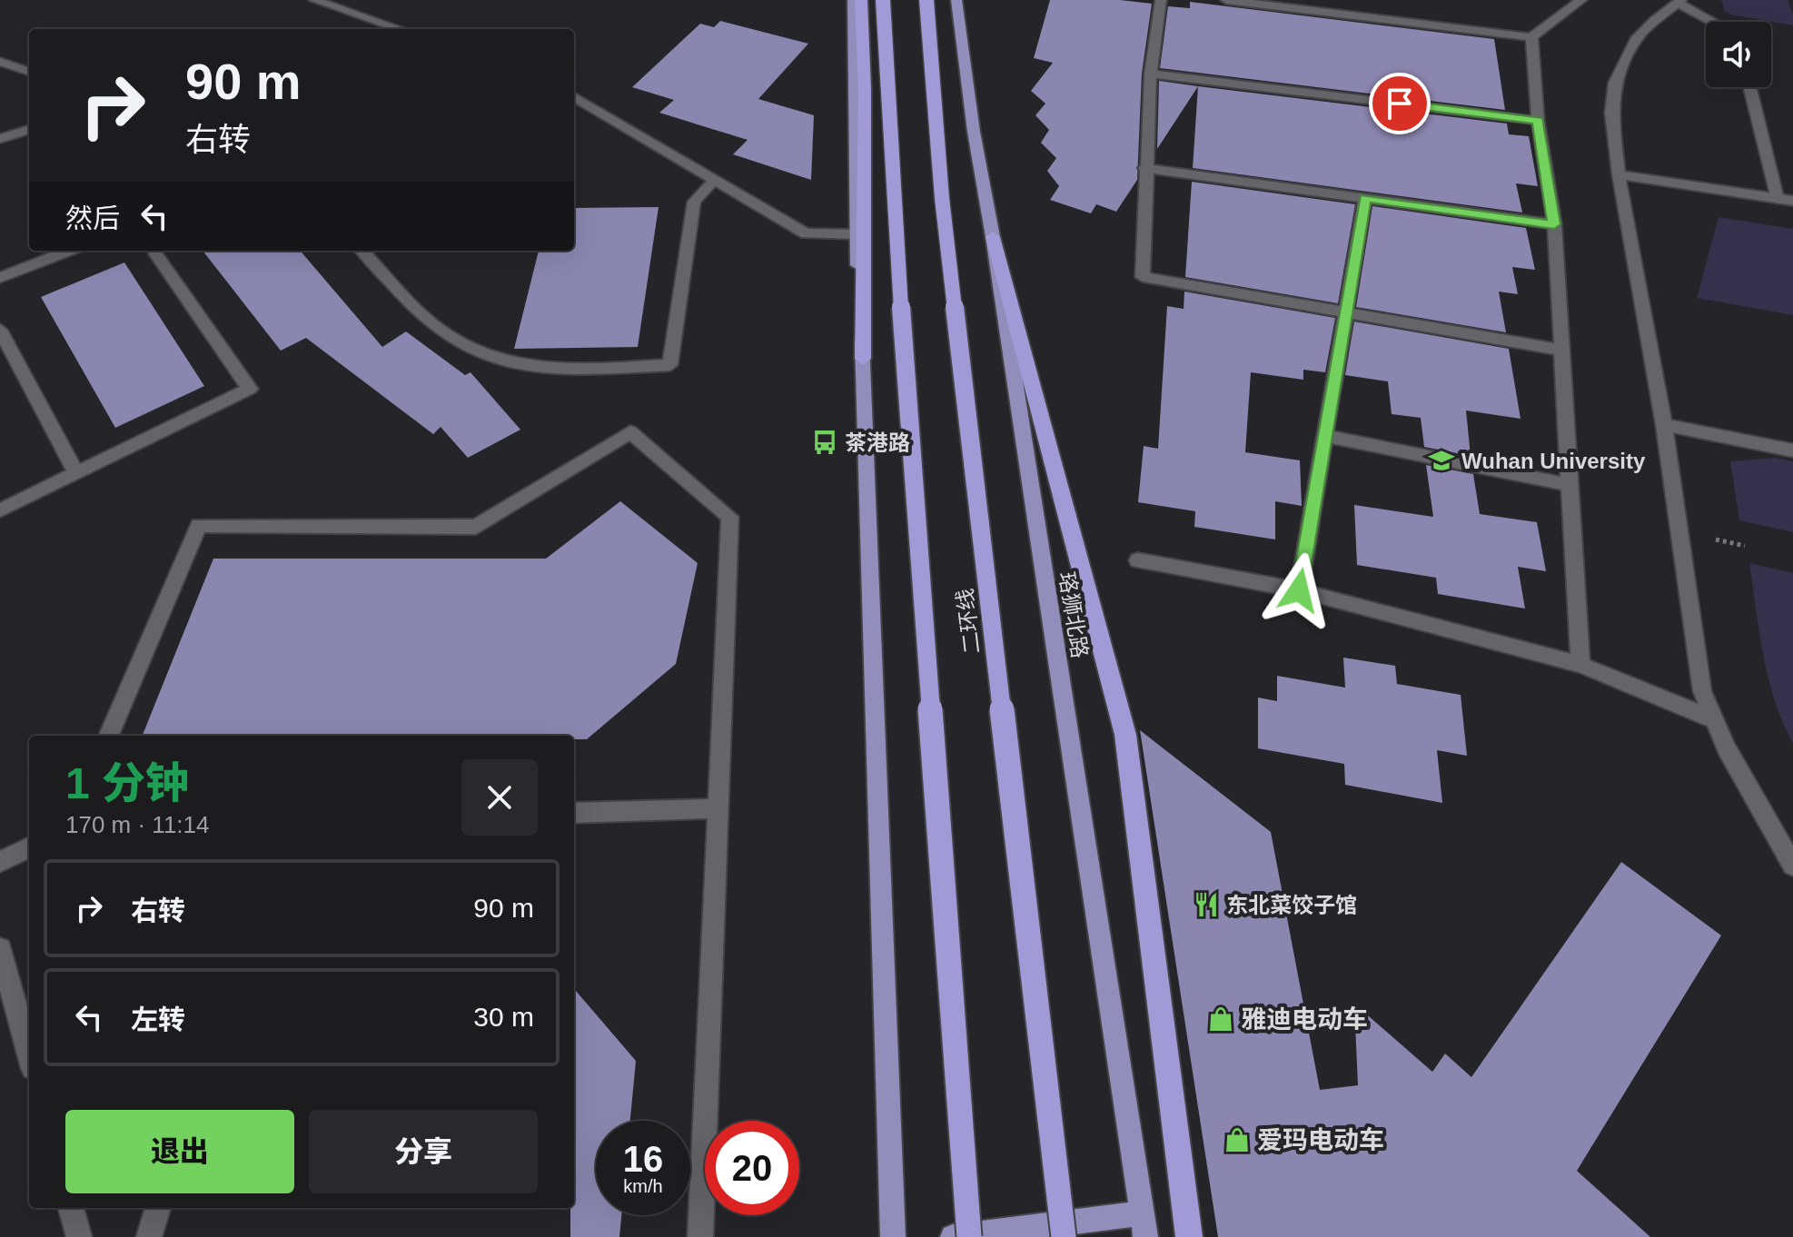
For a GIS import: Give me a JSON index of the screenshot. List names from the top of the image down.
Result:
{
  "streets": {
    "highway": ["二环线"],
    "main road": ["珞狮北路"]
  },
  "places": {
    "bus stop": ["茶港路"],
    "school or university": ["Wuhan University"],
    "restaurant": ["东北菜饺子馆"],
    "shop": ["雅迪电动车", "爱玛电动车"]
  },
  "page": {
    "turn": ["90 m", "右转"],
    "then": "然后",
    "heading": ["1 分钟", "170 m · 11:14"],
    "list": [
      {
        "name": "右转",
        "value": "90 m"
      },
      {
        "name": "左转",
        "value": "30 m"
      }
    ],
    "buttons": ["退出", "分享"],
    "speed": "16 km/h",
    "limit": "20"
  }
}
